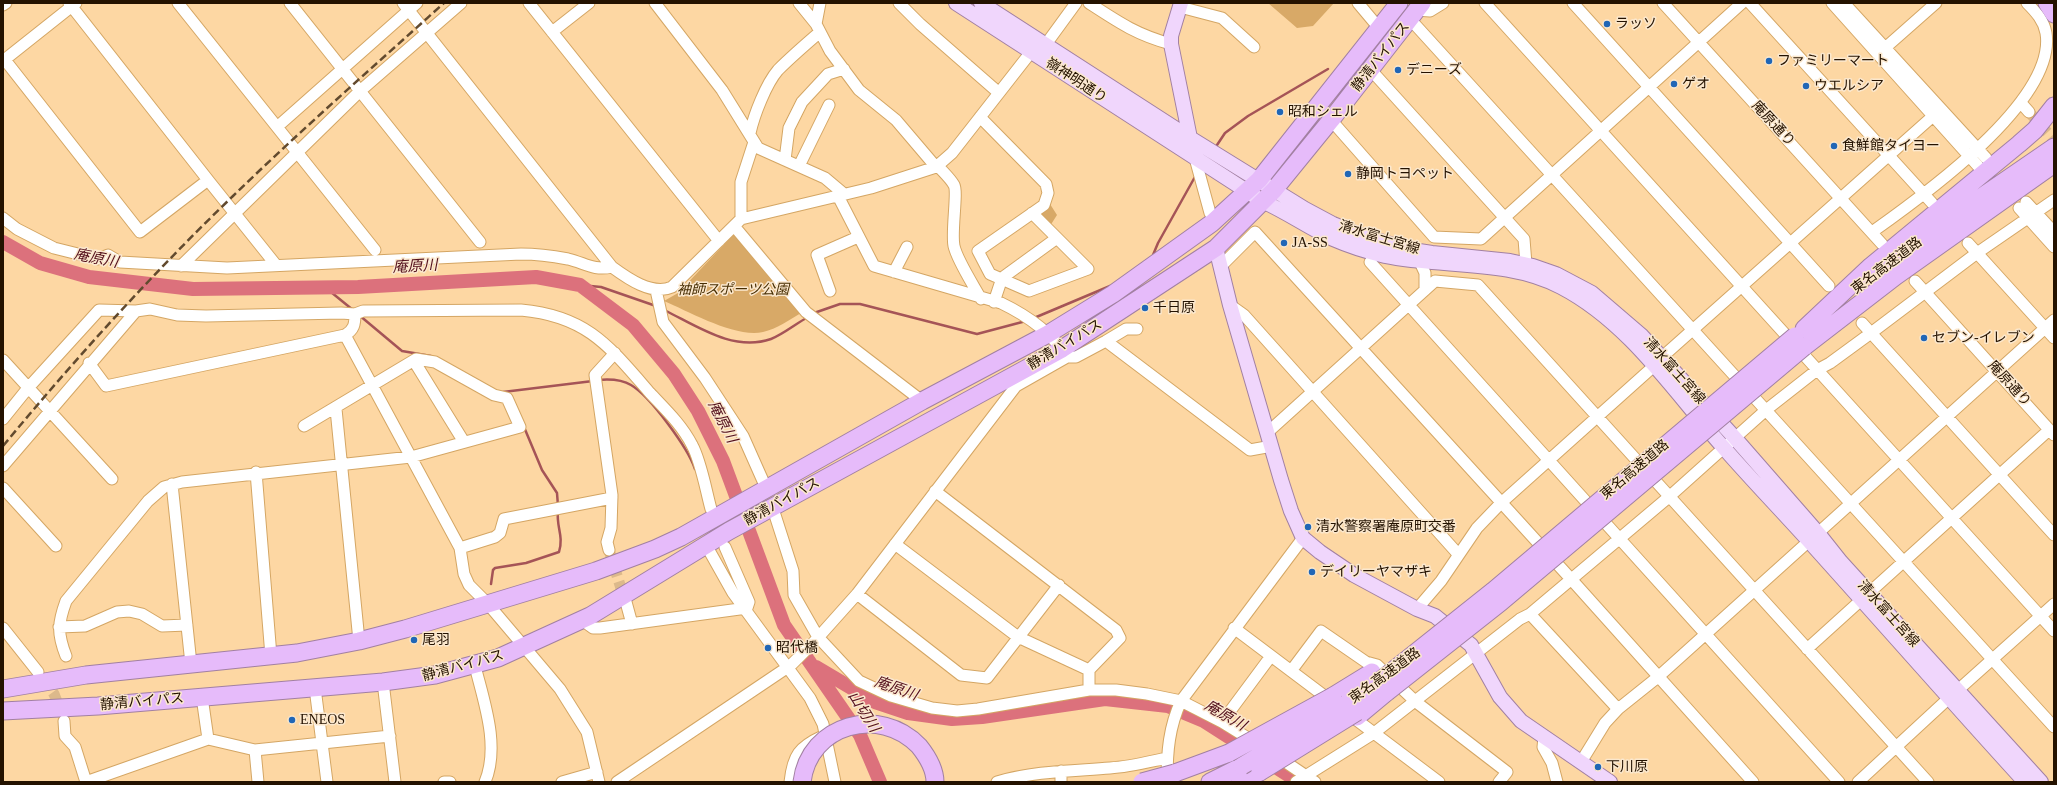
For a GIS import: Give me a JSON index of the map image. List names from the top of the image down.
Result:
{
  "streets": {
    "highway": ["静清バイパス", "東名高速道路"],
    "main road": ["嶺神明通り", "清水富士宮線"],
    "street": ["庵原通り"]
  },
  "crossings": [
    ["静清バイパス", "清水富士宮線"],
    ["嶺神明通り", "清水富士宮線"]
  ],
  "water": ["庵原川", "山切川"],
  "parks": ["袖師スポーツ公園"],
  "places": [
    "ラッソ",
    "ファミリーマート",
    "デニーズ",
    "ゲオ",
    "ウエルシア",
    "昭和シェル",
    "食鮮館タイヨー",
    "静岡トヨペット",
    "JA-SS",
    "千日原",
    "セブン-イレブン",
    "清水警察署庵原町交番",
    "デイリーヤマザキ",
    "尾羽",
    "昭代橋",
    "ENEOS",
    "下川原"
  ]
}
